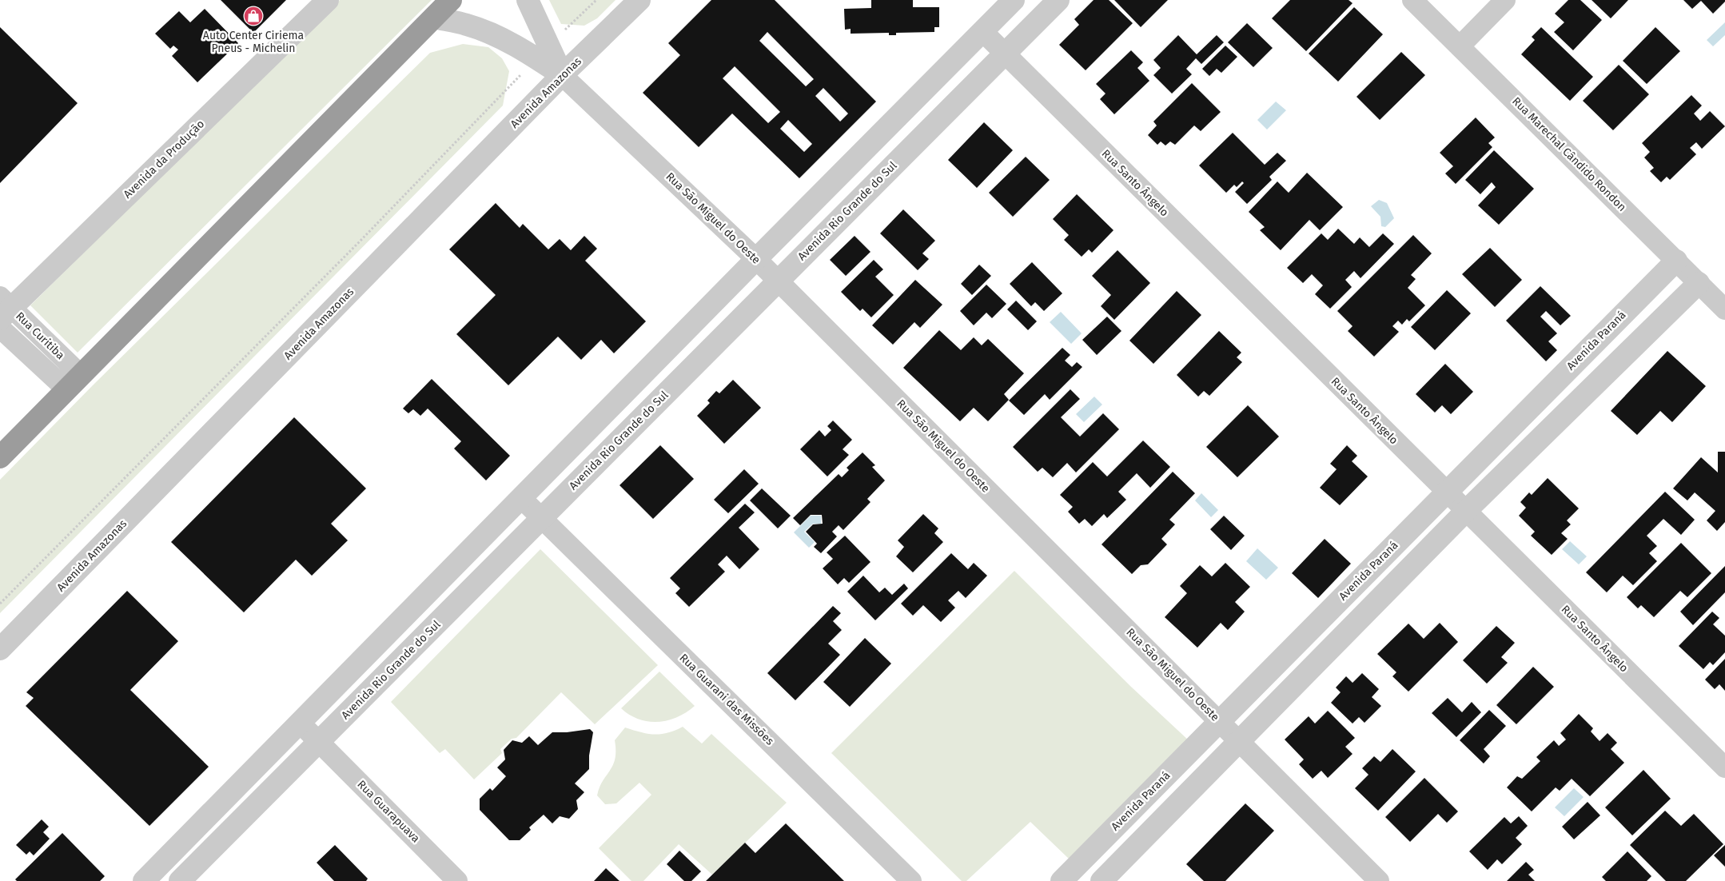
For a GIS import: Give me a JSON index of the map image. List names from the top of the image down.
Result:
{
  "streets": {
    "street": [
      "Avenida Amazonas",
      "Rua Marechal Cândido Rondon",
      "Avenida da Produção",
      "Rua Santo Ângelo",
      "Avenida Rio Grande do Sul",
      "Rua São Miguel do Oeste",
      "Rua Curitiba",
      "Avenida Paraná",
      "Rua Guarani das Missões",
      "Rua Guarapuava"
    ]
  },
  "crossings": [
    ["Avenida Amazonas", "Rua São Miguel do Oeste"],
    ["Rua Marechal Cândido Rondon", "Avenida Paraná"],
    ["Avenida da Produção", "Rua Curitiba"],
    ["Rua Santo Ângelo", "Avenida Rio Grande do Sul"],
    ["Rua Santo Ângelo", "Avenida Paraná"],
    ["Avenida Rio Grande do Sul", "Rua São Miguel do Oeste"],
    ["Avenida Rio Grande do Sul", "Rua Guarani das Missões"],
    ["Avenida Rio Grande do Sul", "Rua Guarapuava"],
    ["Rua São Miguel do Oeste", "Avenida Paraná"]
  ],
  "places": {
    "shop": ["Auto Center Ciriema Pneus - Michelin"]
  }
}
